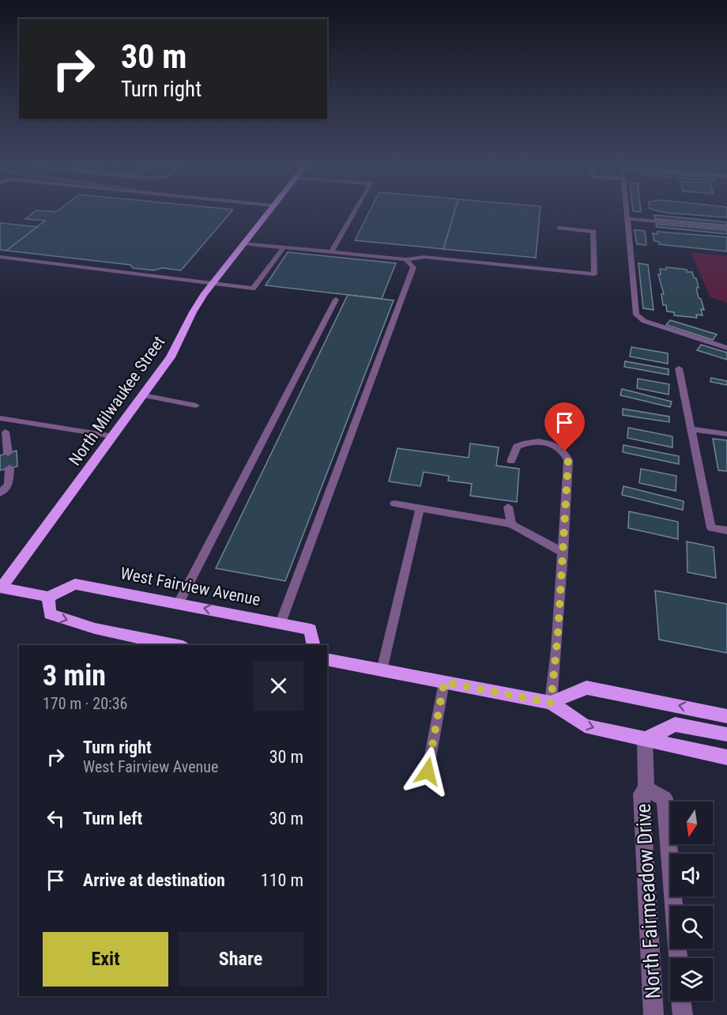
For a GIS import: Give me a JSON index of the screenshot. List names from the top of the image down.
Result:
{
  "streets": {
    "main road": ["North Milwaukee Street", "West Fairview Avenue"],
    "street": ["North Fairmeadow Drive"]
  },
  "one_way": ["West Fairview Avenue"],
  "north": "bottom",
  "page": {
    "turn": ["30 m", "Turn right"],
    "heading": ["3 min", "170 m · 20:36"],
    "list": [
      {
        "name": "Turn right",
        "note": "West Fairview Avenue",
        "value": "30 m"
      },
      {
        "name": "Turn left",
        "value": "30 m"
      },
      {
        "name": "Arrive at destination",
        "value": "110 m"
      }
    ],
    "buttons": ["Exit", "Share"]
  }
}
